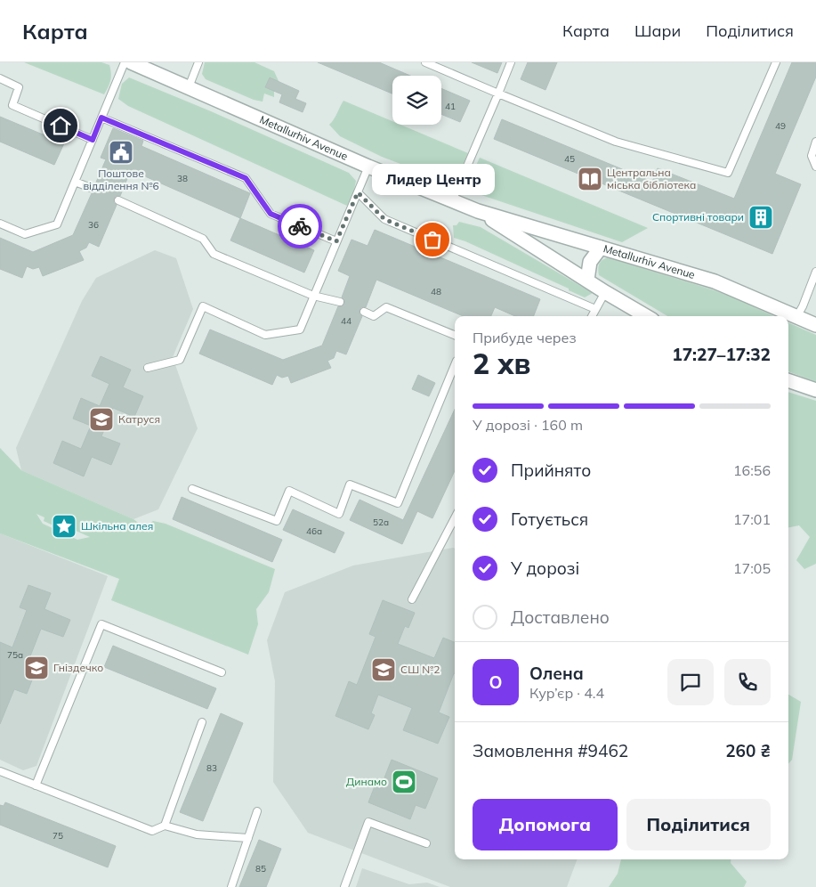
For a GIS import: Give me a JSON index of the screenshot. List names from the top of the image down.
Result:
{
  "streets": {
    "street": ["Metallurhiv Avenue"]
  },
  "places": {
    "public building": ["Поштове відділення №6"],
    "library": ["Центральна міська бібліотека"],
    "building": ["Спортивні товари"],
    "other": ["Лидер Центр"],
    "school or university": ["Катруся", "Гніздечко", "СШ №2"],
    "place": ["Шкільна алея"],
    "sports": ["Динамо"]
  },
  "house_numbers": [
    "41",
    "49",
    "45",
    "38",
    "36",
    "48",
    "44",
    "52а",
    "46а",
    "75а",
    "83",
    "75",
    "85"
  ],
  "page": {
    "header": "Карта",
    "nav": ["Карта", "Шари", "Поділитися"],
    "bubble": "Лидер Центр",
    "heading": ["2 хв", "Прибуде через", "17:27–17:32"],
    "panel": [
      "Олена",
      "Кур’єр · 4.4",
      "Замовлення #9462",
      "260 ₴"
    ],
    "bar": "У дорозі · 160 m",
    "list": [
      ["Прийнято", "16:56"],
      ["Готується", "17:01"],
      ["У дорозі", "17:05"],
      "Доставлено"
    ],
    "round": "О",
    "buttons": ["Допомога", "Поділитися"]
  }
}
